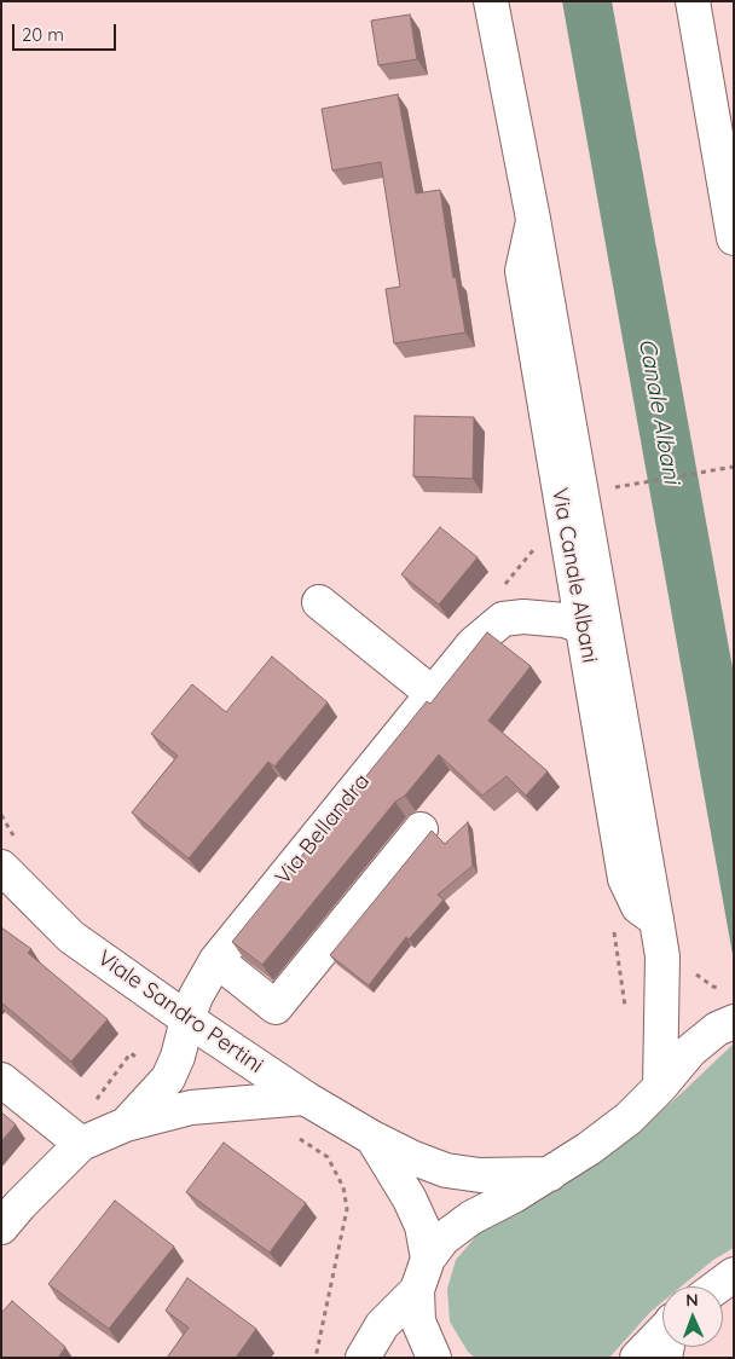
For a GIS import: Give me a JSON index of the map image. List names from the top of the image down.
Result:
{
  "streets": {
    "main road": ["Via Canale Albani", "Via Bellandra", "Viale Sandro Pertini"]
  },
  "crossings": [
    ["Via Canale Albani", "Via Bellandra"],
    ["Via Bellandra", "Viale Sandro Pertini"]
  ],
  "water": ["Canale Albani"],
  "scale_bar": "20 m",
  "north": "top"
}
